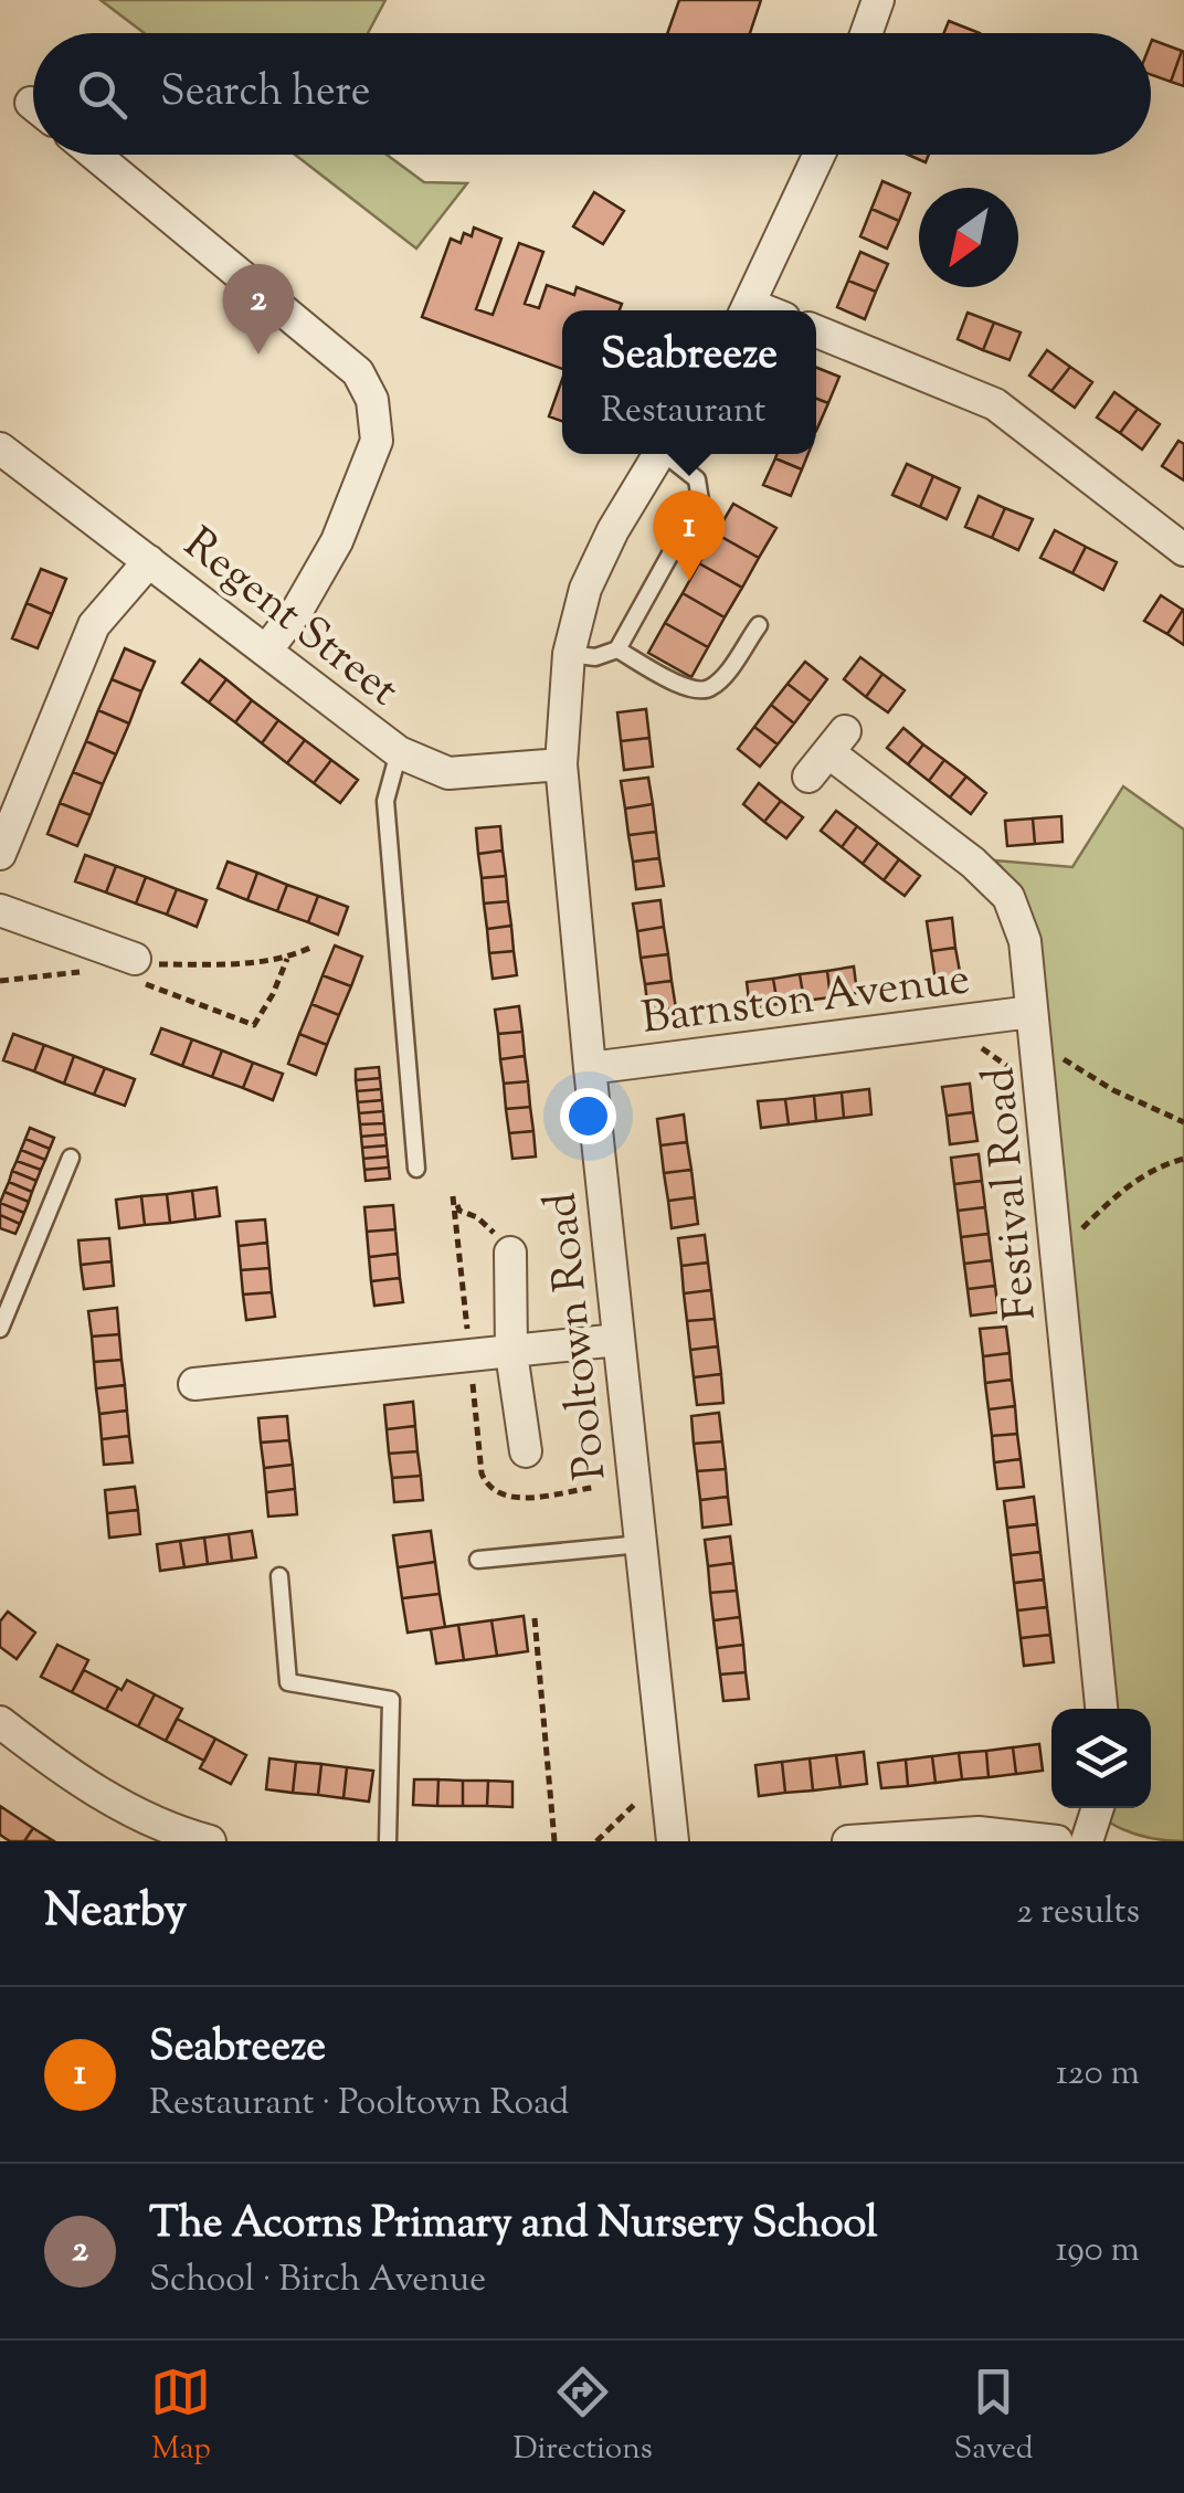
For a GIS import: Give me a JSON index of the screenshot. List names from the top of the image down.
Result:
{
  "streets": {
    "street": [
      "Regent Street",
      "Barnston Avenue",
      "Festival Road",
      "Pooltown Road"
    ]
  },
  "crossings": [
    ["Regent Street", "Pooltown Road"],
    ["Barnston Avenue", "Festival Road"],
    ["Barnston Avenue", "Pooltown Road"]
  ],
  "north": "bottom left",
  "page": {
    "search": "Search here",
    "pins": ["2", "1"],
    "popup": ["Seabreeze", "Restaurant"],
    "heading": ["Nearby", "2 results"],
    "list": [
      {
        "mark": "1",
        "name": "Seabreeze",
        "note": "Restaurant · Pooltown Road",
        "value": "120 m"
      },
      {
        "mark": "2",
        "name": "The Acorns Primary and Nursery School",
        "note": "School · Birch Avenue",
        "value": "190 m"
      }
    ],
    "nav": ["Map", "Directions", "Saved"]
  }
}
